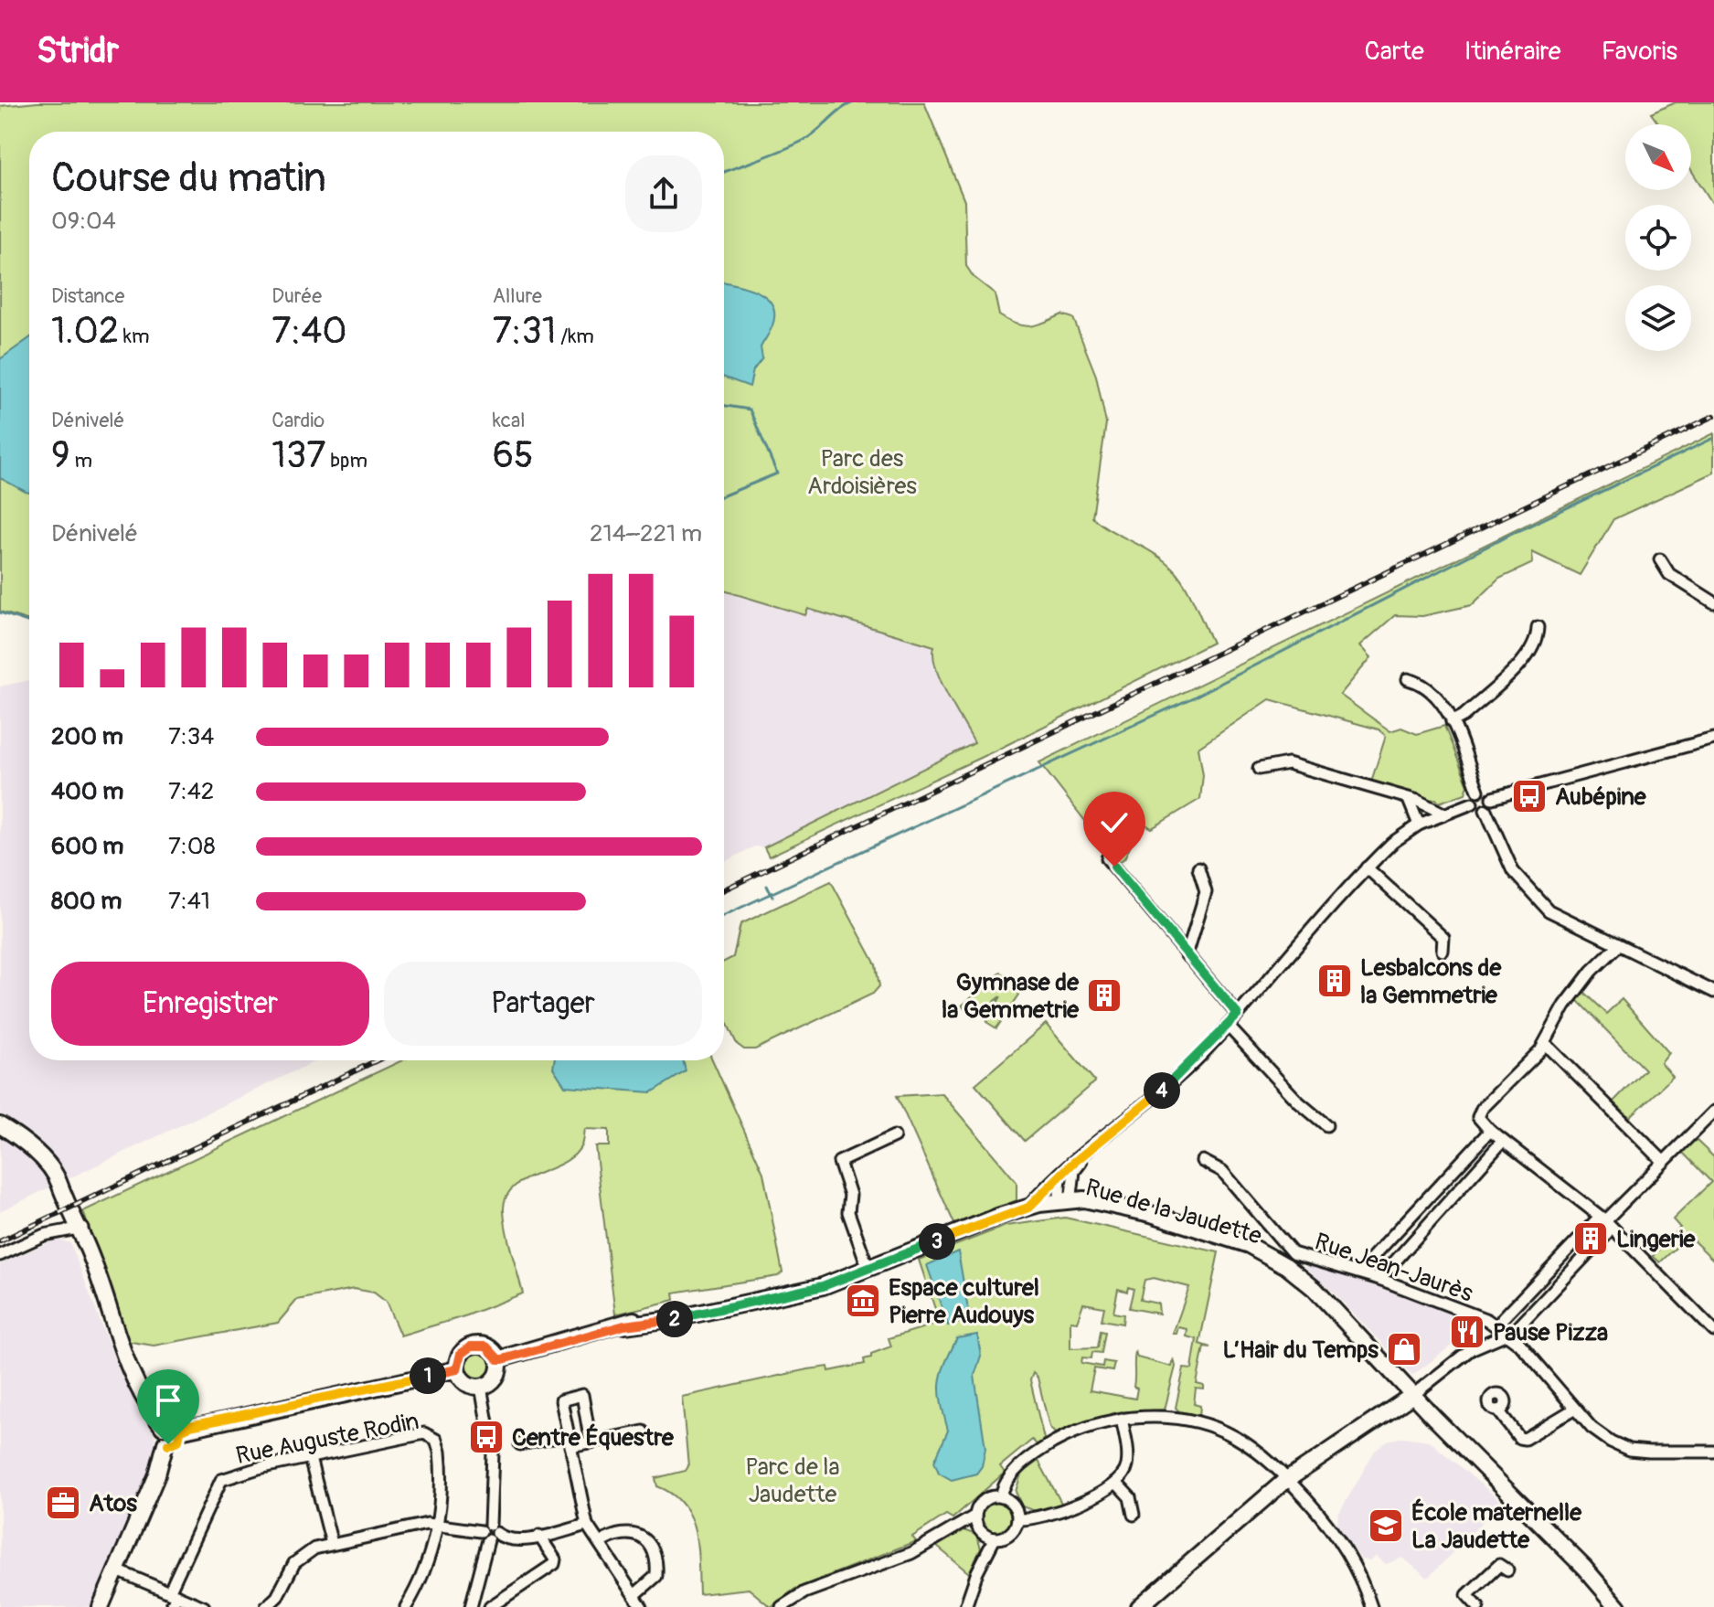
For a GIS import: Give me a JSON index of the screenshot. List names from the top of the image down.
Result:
{
  "streets": {
    "street": ["Rue de la Jaudette", "Rue Jean-Jaurès", "Rue Auguste Rodin"]
  },
  "parks": ["Parc des Ardoisières", "Parc de la Jaudette"],
  "places": {
    "bus stop": ["Aubépine", "Centre Équestre"],
    "building": ["Lesbalcons de la Gemmetrie", "Gymnase de la Gemmetrie", "Lingerie"],
    "museum": ["Espace culturel Pierre Audouys"],
    "restaurant": ["Pause Pizza"],
    "shop": ["L’Hair du Temps"],
    "office": ["Atos"],
    "school or university": ["École maternelle La Jaudette"]
  },
  "north": "bottom right",
  "page": {
    "header": "Stridr",
    "nav": ["Carte", "Itinéraire", "Favoris"],
    "heading": ["Course du matin", "09:04"],
    "stats": [
      ["Distance", "1.02 km"],
      ["Durée", "7:40"],
      ["Allure", "7:31 /km"],
      ["Dénivelé", "9 m"],
      ["Cardio", "137 bpm"],
      ["kcal", "65"]
    ],
    "chart": ["Dénivelé", "214–221 m"],
    "list": [
      {
        "name": "200 m",
        "note": "7:34"
      },
      {
        "name": "400 m",
        "note": "7:42"
      },
      {
        "name": "600 m",
        "note": "7:08"
      },
      {
        "name": "800 m",
        "note": "7:41"
      }
    ],
    "buttons": ["Enregistrer", "Partager"],
    "pins": [
      "4",
      "3",
      "2",
      "1"
    ]
  }
}
